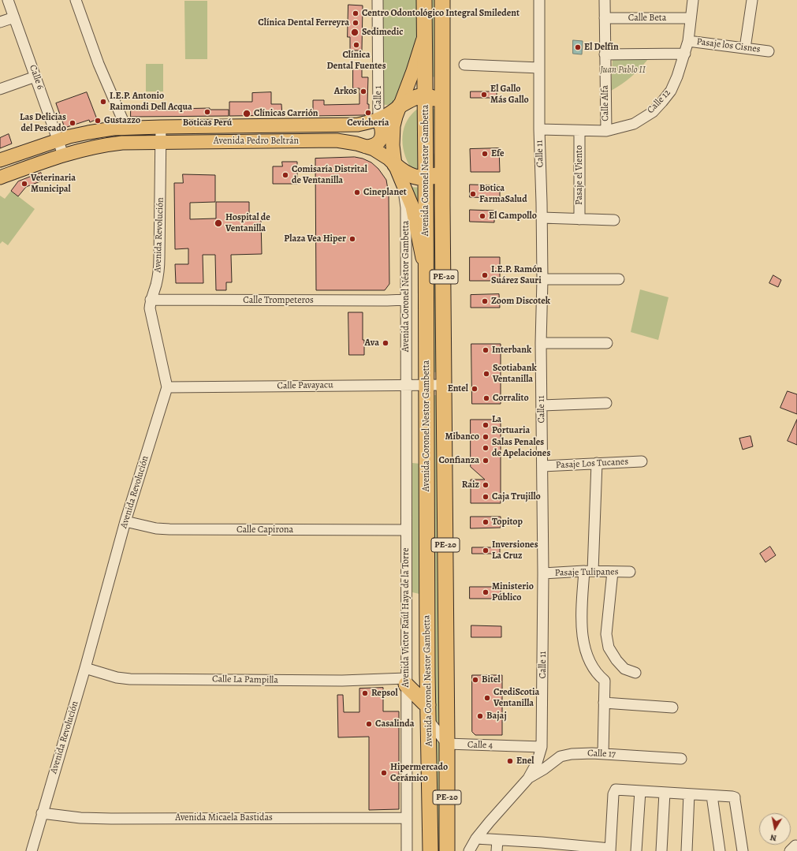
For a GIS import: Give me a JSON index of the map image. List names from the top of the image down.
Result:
{
  "streets": {
    "highway": ["Avenida Coronel Nestor Gambetta", "PE-20"],
    "main road": ["Avenida Pedro Beltrán"],
    "street": [
      "Calle Beta",
      "Pasaje los Cisnes",
      "Calle 6",
      "Calle 1",
      "Calle 12",
      "Calle Alfa",
      "Calle 11",
      "Pasaje el Viento",
      "Avenida Revolución",
      "Avenida Coronel Néstor Gambetta",
      "Calle Trompeteros",
      "Calle Pavayacu",
      "Pasaje Los Tucanes",
      "Calle Capirona",
      "Pasaje Tulipanes",
      "Avenida Víctor Raúl Haya de la Torre",
      "Calle La Pampilla",
      "Calle 4",
      "Calle 17",
      "Avenida Micaela Bastidas"
    ]
  },
  "crossings": [
    ["Calle Beta", "Calle 12"],
    ["Calle Beta", "Calle Alfa"],
    ["Pasaje los Cisnes", "Calle 12"],
    ["Calle 6", "Avenida Pedro Beltrán"],
    ["Calle 1", "Avenida Pedro Beltrán"],
    ["Calle 12", "Calle Alfa"],
    ["Calle 12", "Calle 11"],
    ["Calle 12", "Pasaje el Viento"],
    ["Avenida Pedro Beltrán", "Avenida Coronel Nestor Gambetta"],
    ["Avenida Pedro Beltrán", "Avenida Revolución"],
    ["Avenida Pedro Beltrán", "Avenida Coronel Néstor Gambetta"],
    ["Calle 11", "Pasaje Los Tucanes"],
    ["Calle 11", "Pasaje Tulipanes"],
    ["Calle 11", "Calle 4"],
    ["Calle 11", "Calle 17"],
    ["Avenida Coronel Nestor Gambetta", "Calle Pavayacu"],
    ["Avenida Coronel Nestor Gambetta", "Calle 4"],
    ["Avenida Revolución", "Calle Trompeteros"],
    ["Avenida Revolución", "Calle Pavayacu"],
    ["Avenida Revolución", "Calle Capirona"],
    ["Avenida Revolución", "Calle La Pampilla"],
    ["Avenida Revolución", "Avenida Micaela Bastidas"],
    ["Avenida Coronel Néstor Gambetta", "Calle Trompeteros"],
    ["Avenida Coronel Néstor Gambetta", "Calle Pavayacu"],
    ["Avenida Coronel Néstor Gambetta", "Avenida Víctor Raúl Haya de la Torre"],
    ["Calle Pavayacu", "Avenida Víctor Raúl Haya de la Torre"],
    ["Calle Capirona", "Avenida Víctor Raúl Haya de la Torre"],
    ["Avenida Víctor Raúl Haya de la Torre", "Calle La Pampilla"],
    ["Avenida Víctor Raúl Haya de la Torre", "Avenida Micaela Bastidas"]
  ],
  "parks": ["Juan Pablo II"],
  "places": [
    "Centro Odontológico Integral Smiledent",
    "Clínica Dental Ferreyra",
    "Sedimedic",
    "Clínica Dental Fuentes",
    "El Delfín",
    "Arkos",
    "El Gallo Más Gallo",
    "I.E.P. Antonio Raimondi Dell Acqua",
    "Boticas Perú",
    "Cevichería",
    "Clínicas Carrión",
    "Gustazzo",
    "Las Delicias del Pescado",
    "Efe",
    "Comisaría Distrital de Ventanilla",
    "Veterinaria Municipal",
    "Cineplanet",
    "Botica FarmaSalud",
    "El Campollo",
    "Hospital de Ventanilla",
    "Plaza Vea Hiper",
    "I.E.P. Ramón Suárez Sauri",
    "Zoom Discotek",
    "Ava",
    "Interbank",
    "Scotiabank Ventanilla",
    "Entel",
    "Corralito",
    "La Portuaria",
    "Mibanco",
    "Salas Penales de Apelaciones",
    "Confianza",
    "Raiz",
    "Caja Trujillo",
    "Topitop",
    "Inversiones La Cruz",
    "Ministerio Público",
    "Bitel",
    "Repsol",
    "CrediScotia Ventanilla",
    "Bajaj",
    "Casalinda",
    "Enel",
    "Hipermercado Cerámico"
  ],
  "north": "bottom"
}
